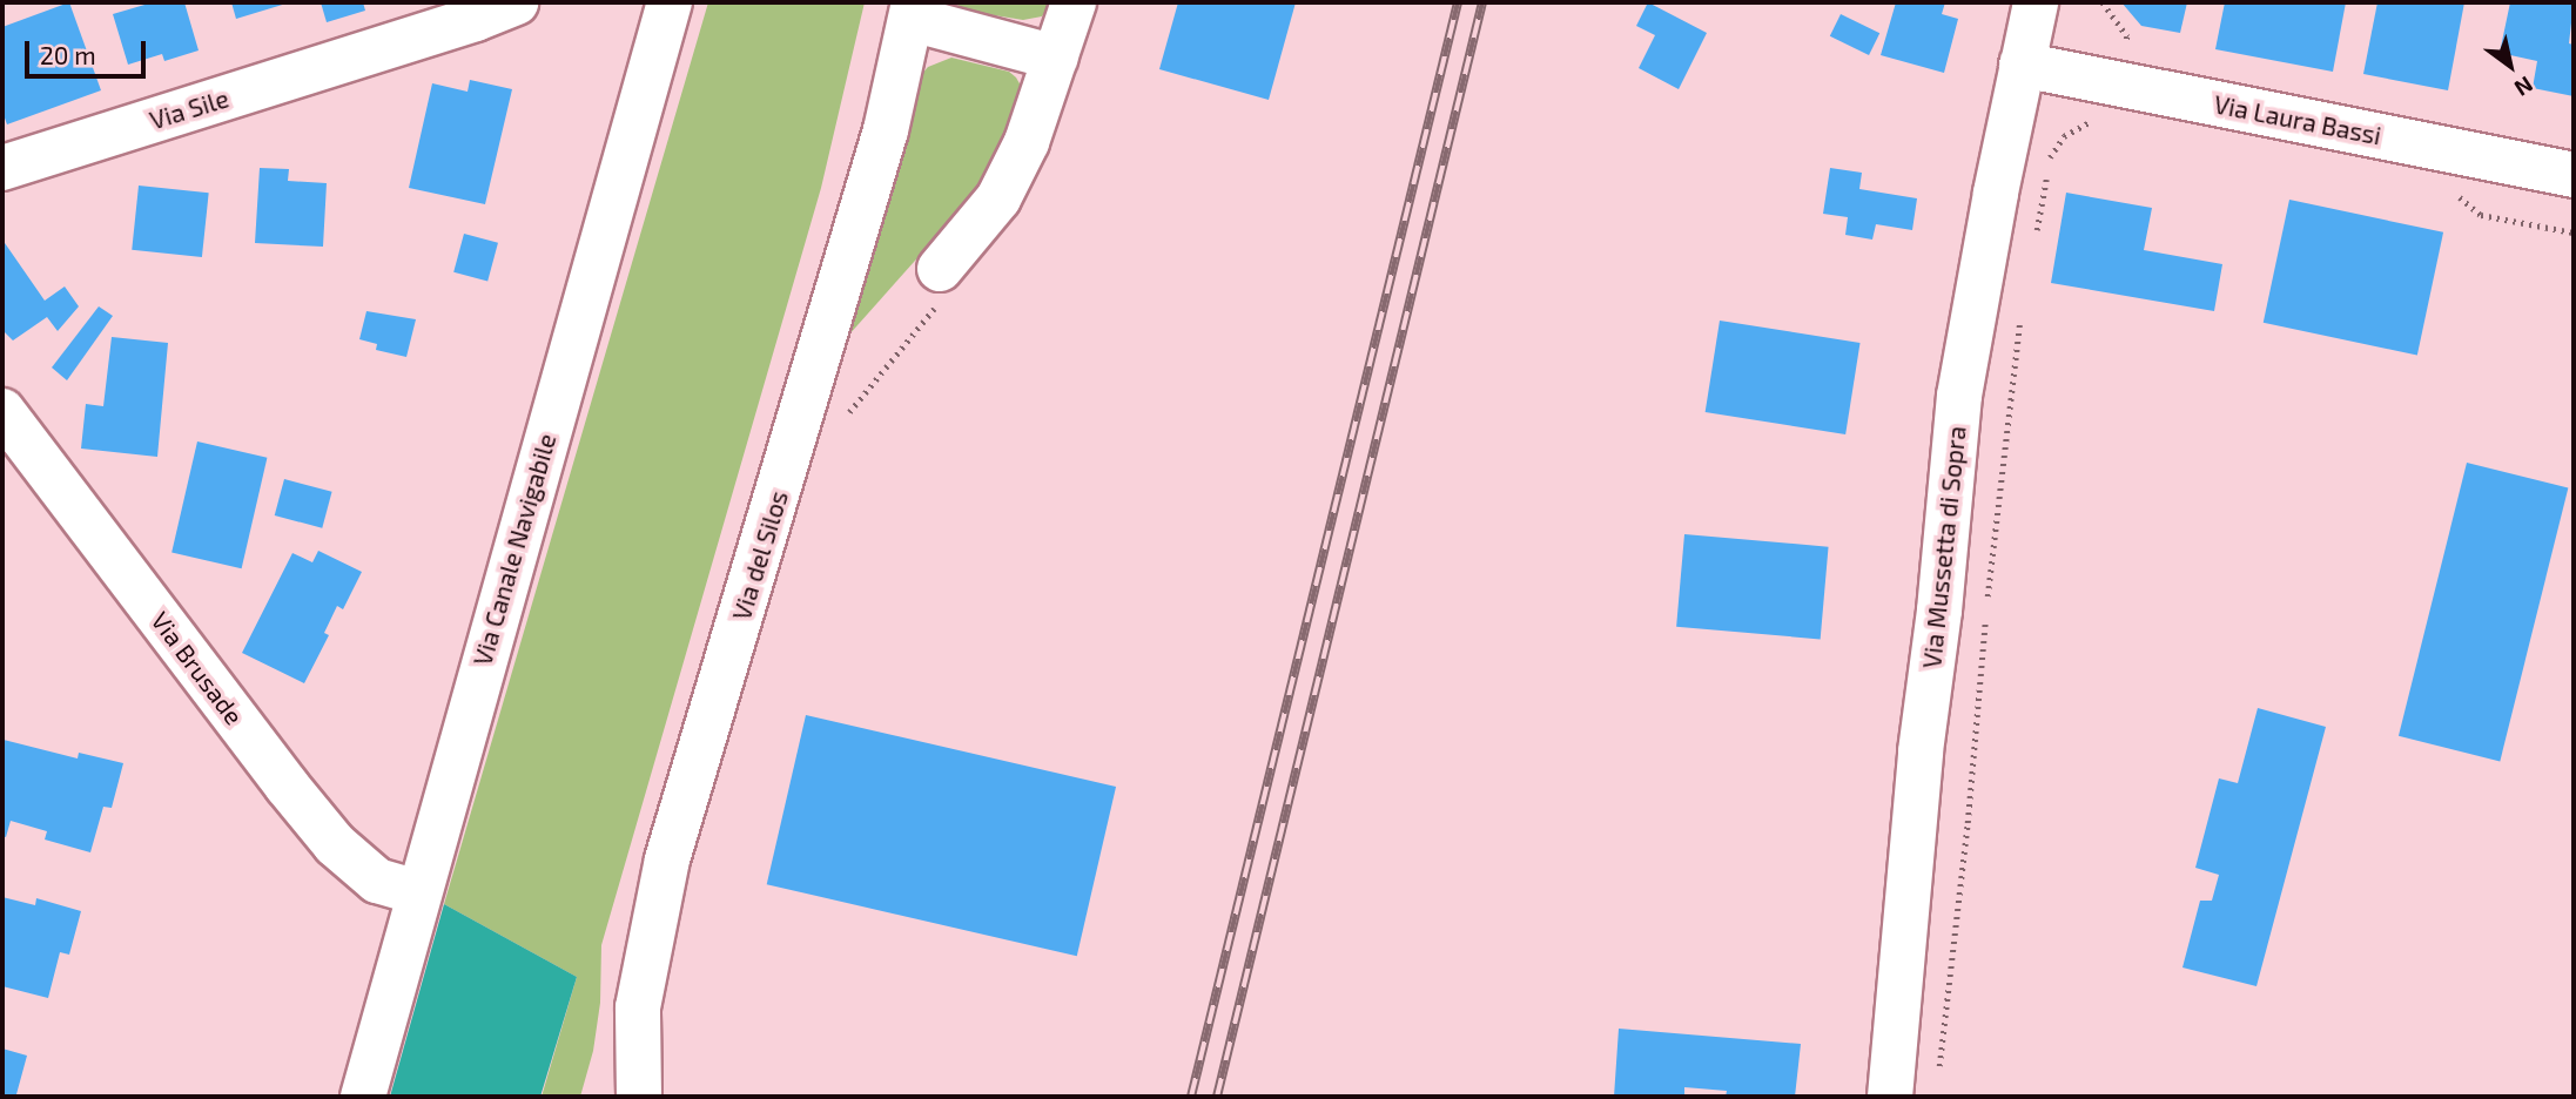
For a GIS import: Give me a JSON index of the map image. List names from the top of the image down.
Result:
{
  "streets": {
    "street": [
      "Via Sile",
      "Via Laura Bassi",
      "Via Mussetta di Sopra",
      "Via Canale Navigabile",
      "Via del Silos",
      "Via Brusade"
    ]
  },
  "crossings": [
    ["Via Laura Bassi", "Via Mussetta di Sopra"],
    ["Via Canale Navigabile", "Via Brusade"]
  ],
  "scale_bar": "20 m",
  "north": "bottom right"
}
